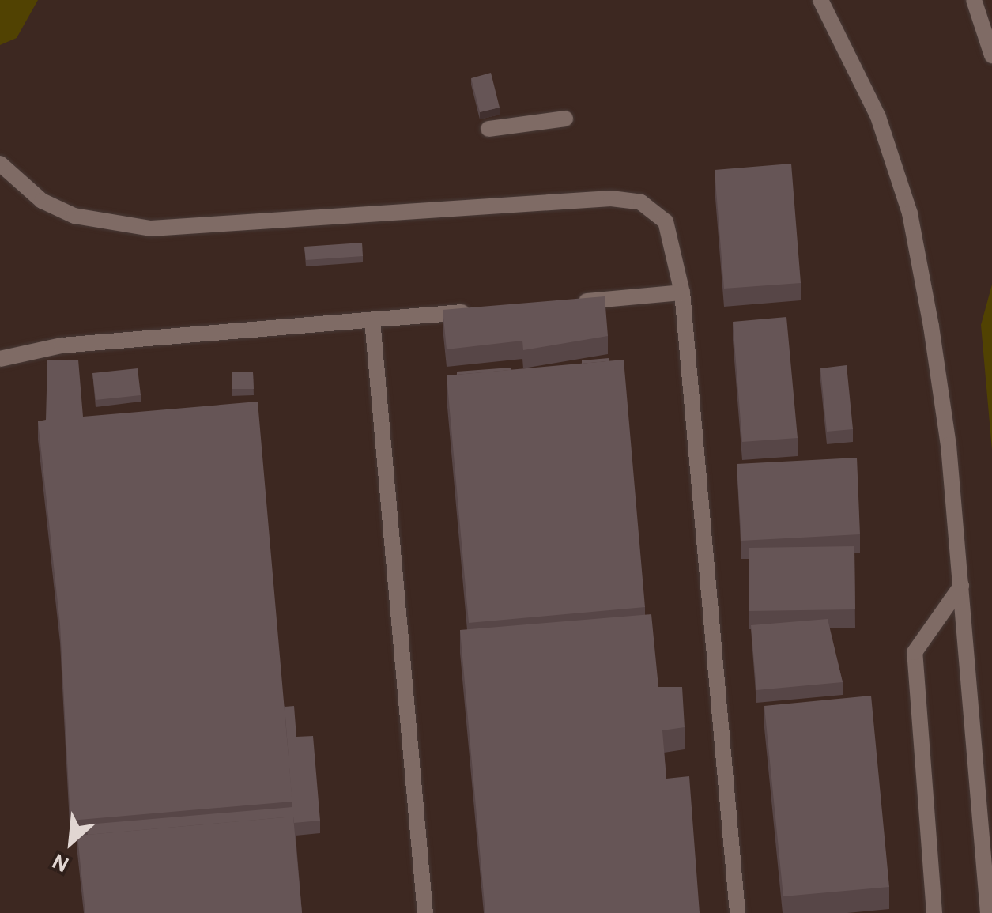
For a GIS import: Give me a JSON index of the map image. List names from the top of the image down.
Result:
{
  "north": "bottom left"
}
